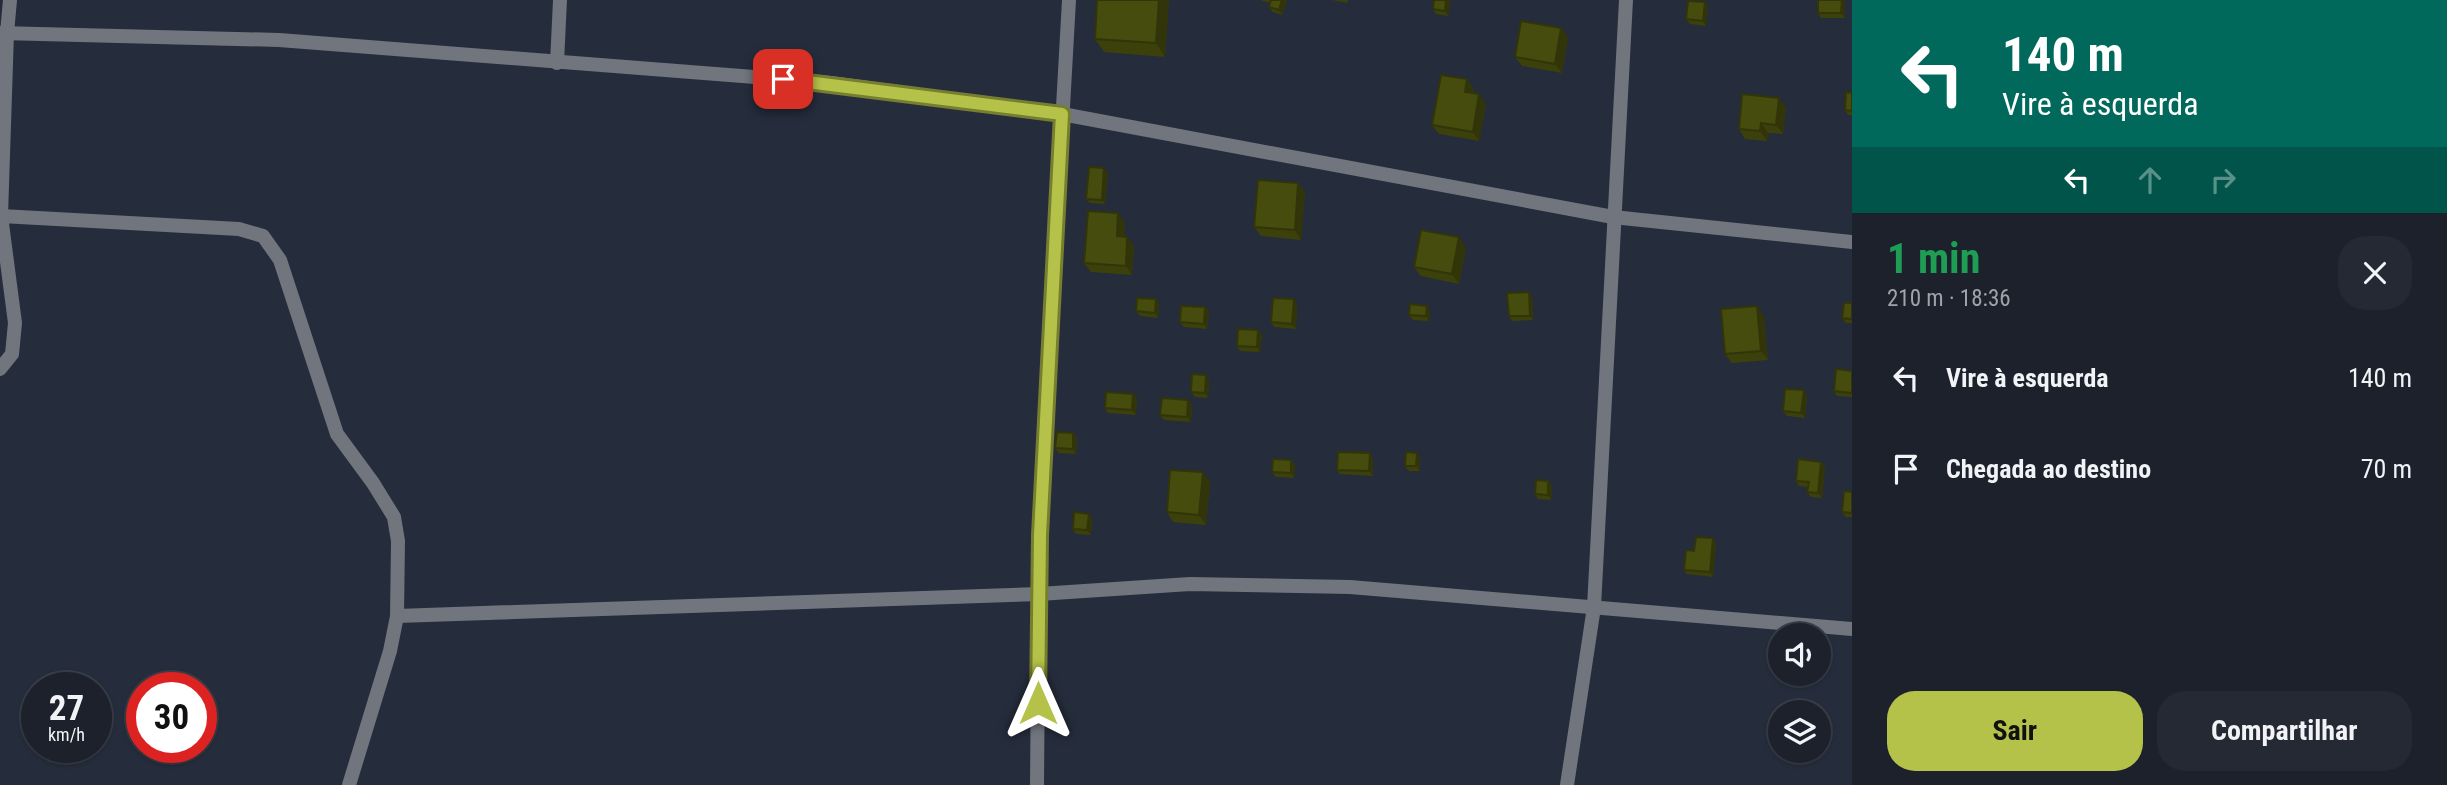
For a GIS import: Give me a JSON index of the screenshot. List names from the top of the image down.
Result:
{
  "page": {
    "turn": ["140 m", "Vire à esquerda"],
    "heading": ["1 min", "210 m · 18:36"],
    "list": [
      {
        "name": "Vire à esquerda",
        "value": "140 m"
      },
      {
        "name": "Chegada ao destino",
        "value": "70 m"
      }
    ],
    "speed": "27 km/h",
    "limit": "30",
    "buttons": ["Sair", "Compartilhar"]
  }
}
